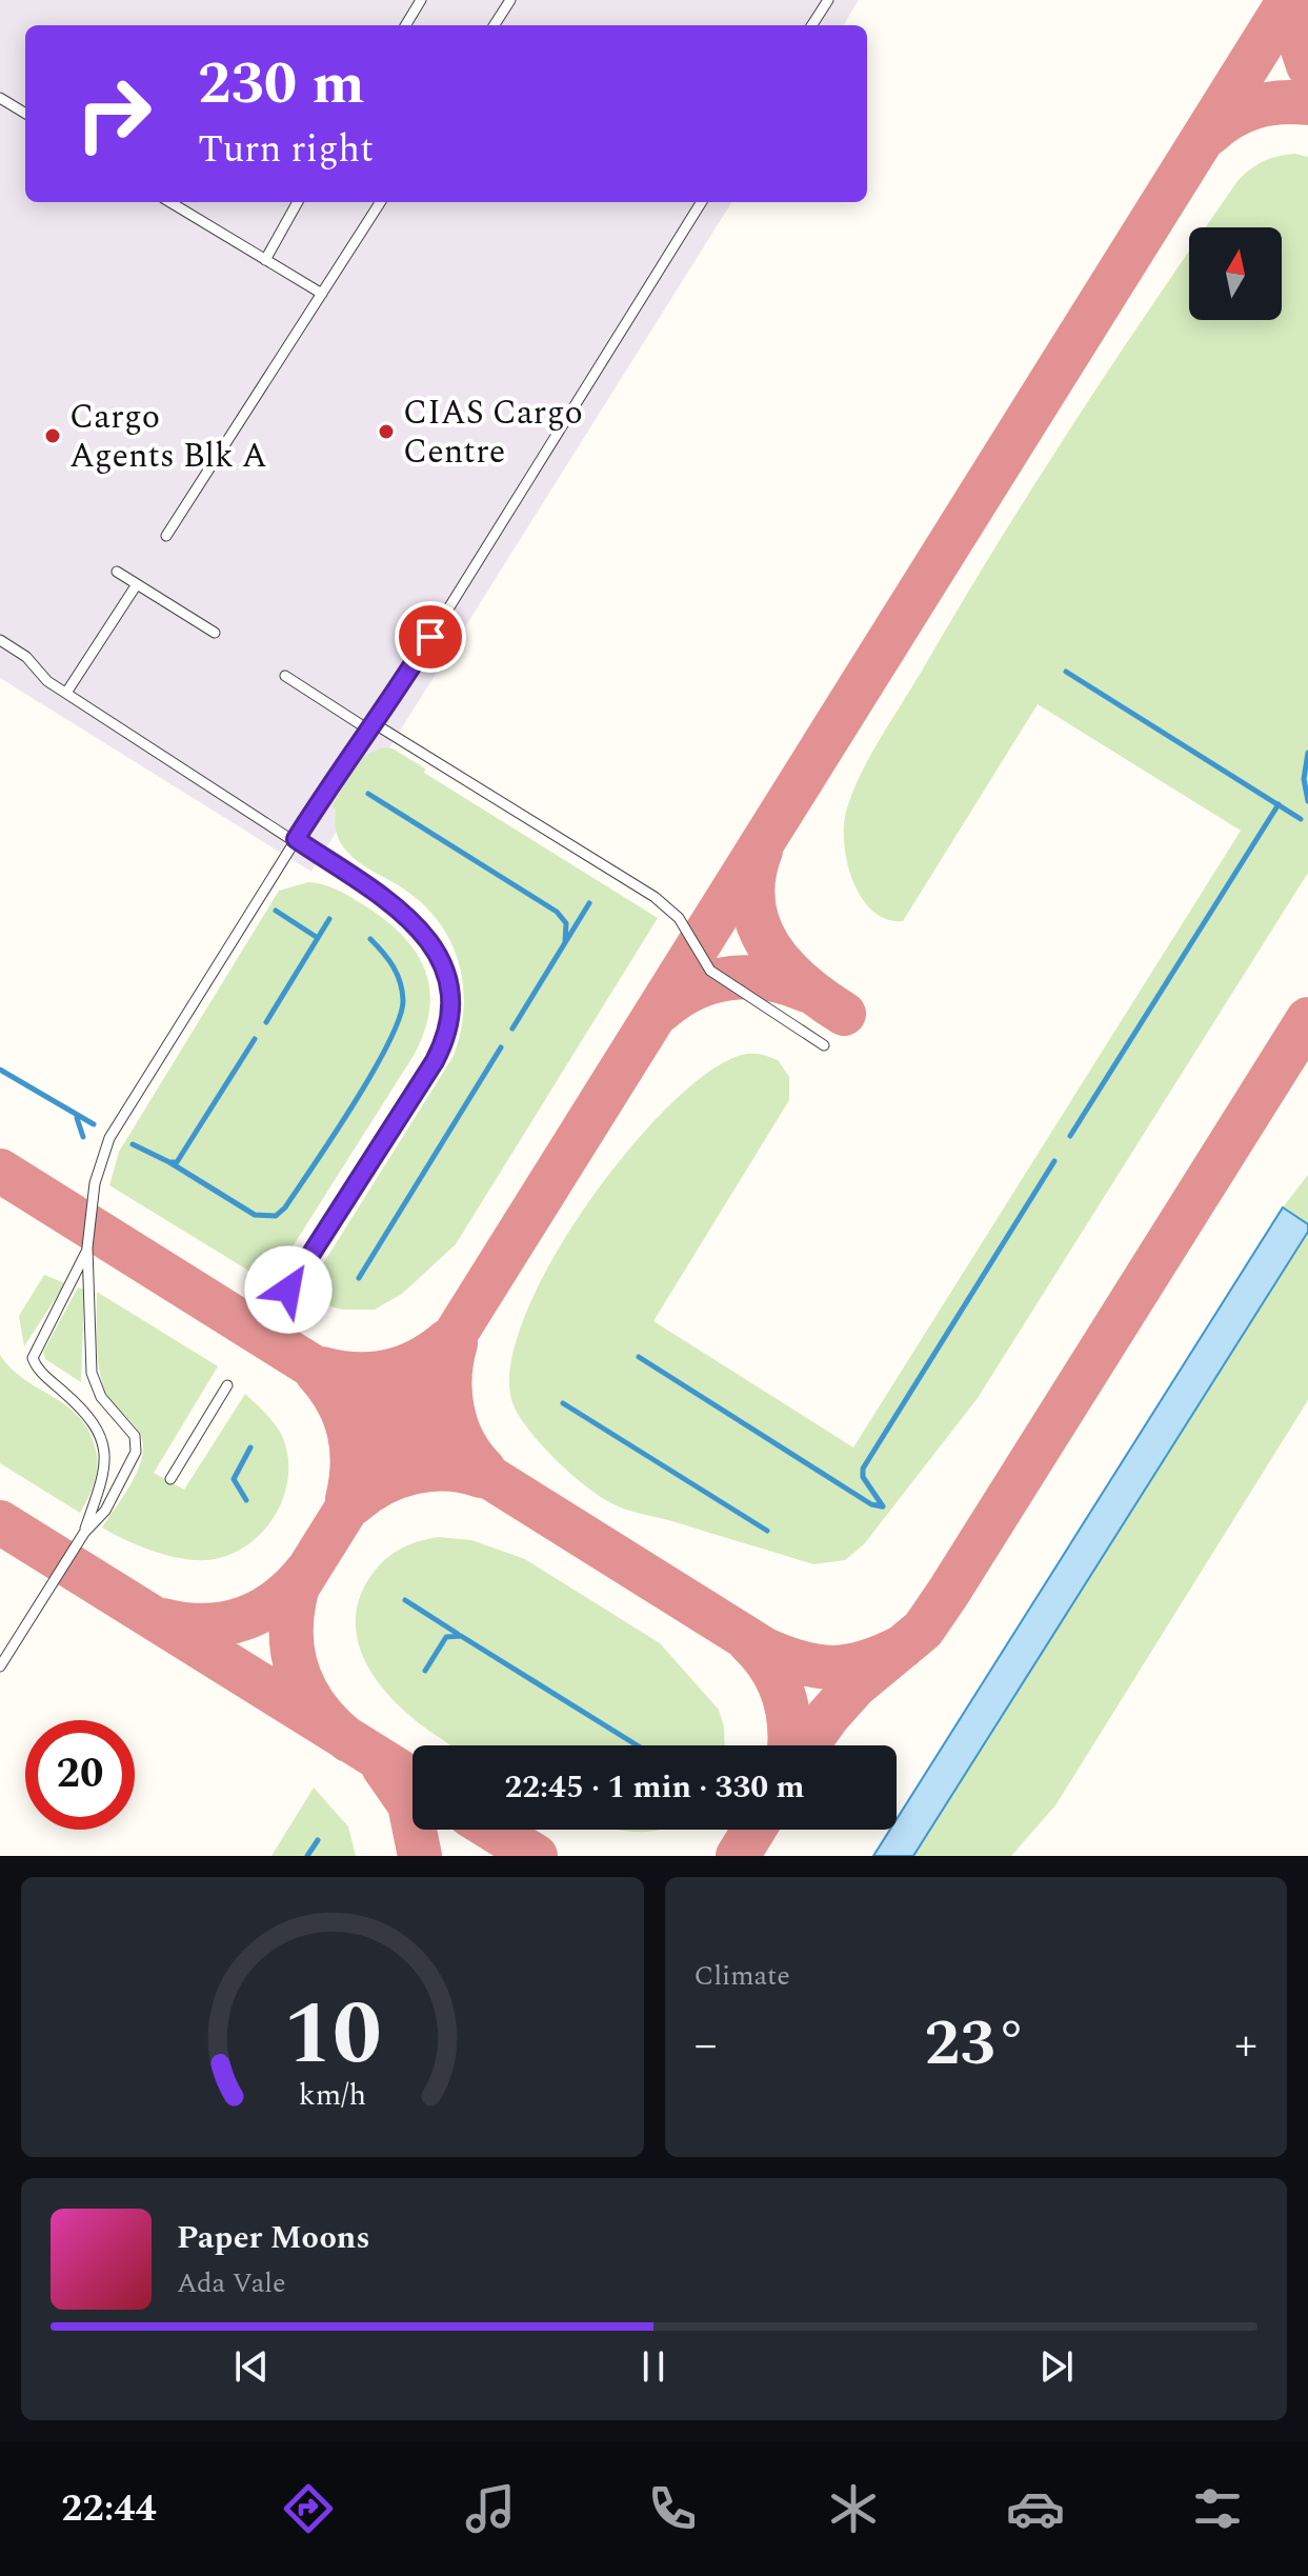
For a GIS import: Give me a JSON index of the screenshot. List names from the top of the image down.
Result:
{
  "places": ["CIAS Cargo Centre", "Cargo Agents Blk A"],
  "north": "top",
  "page": {
    "turn": ["230 m", "Turn right"],
    "limit": "20",
    "trip": "22:45 · 1 min · 330 m",
    "tile": "Climate",
    "heat": ["−", "23°", "+"],
    "song": ["Paper Moons", "Ada Vale"],
    "tabs": "22:44",
    "gauge": ["10", "km/h"]
  }
}
